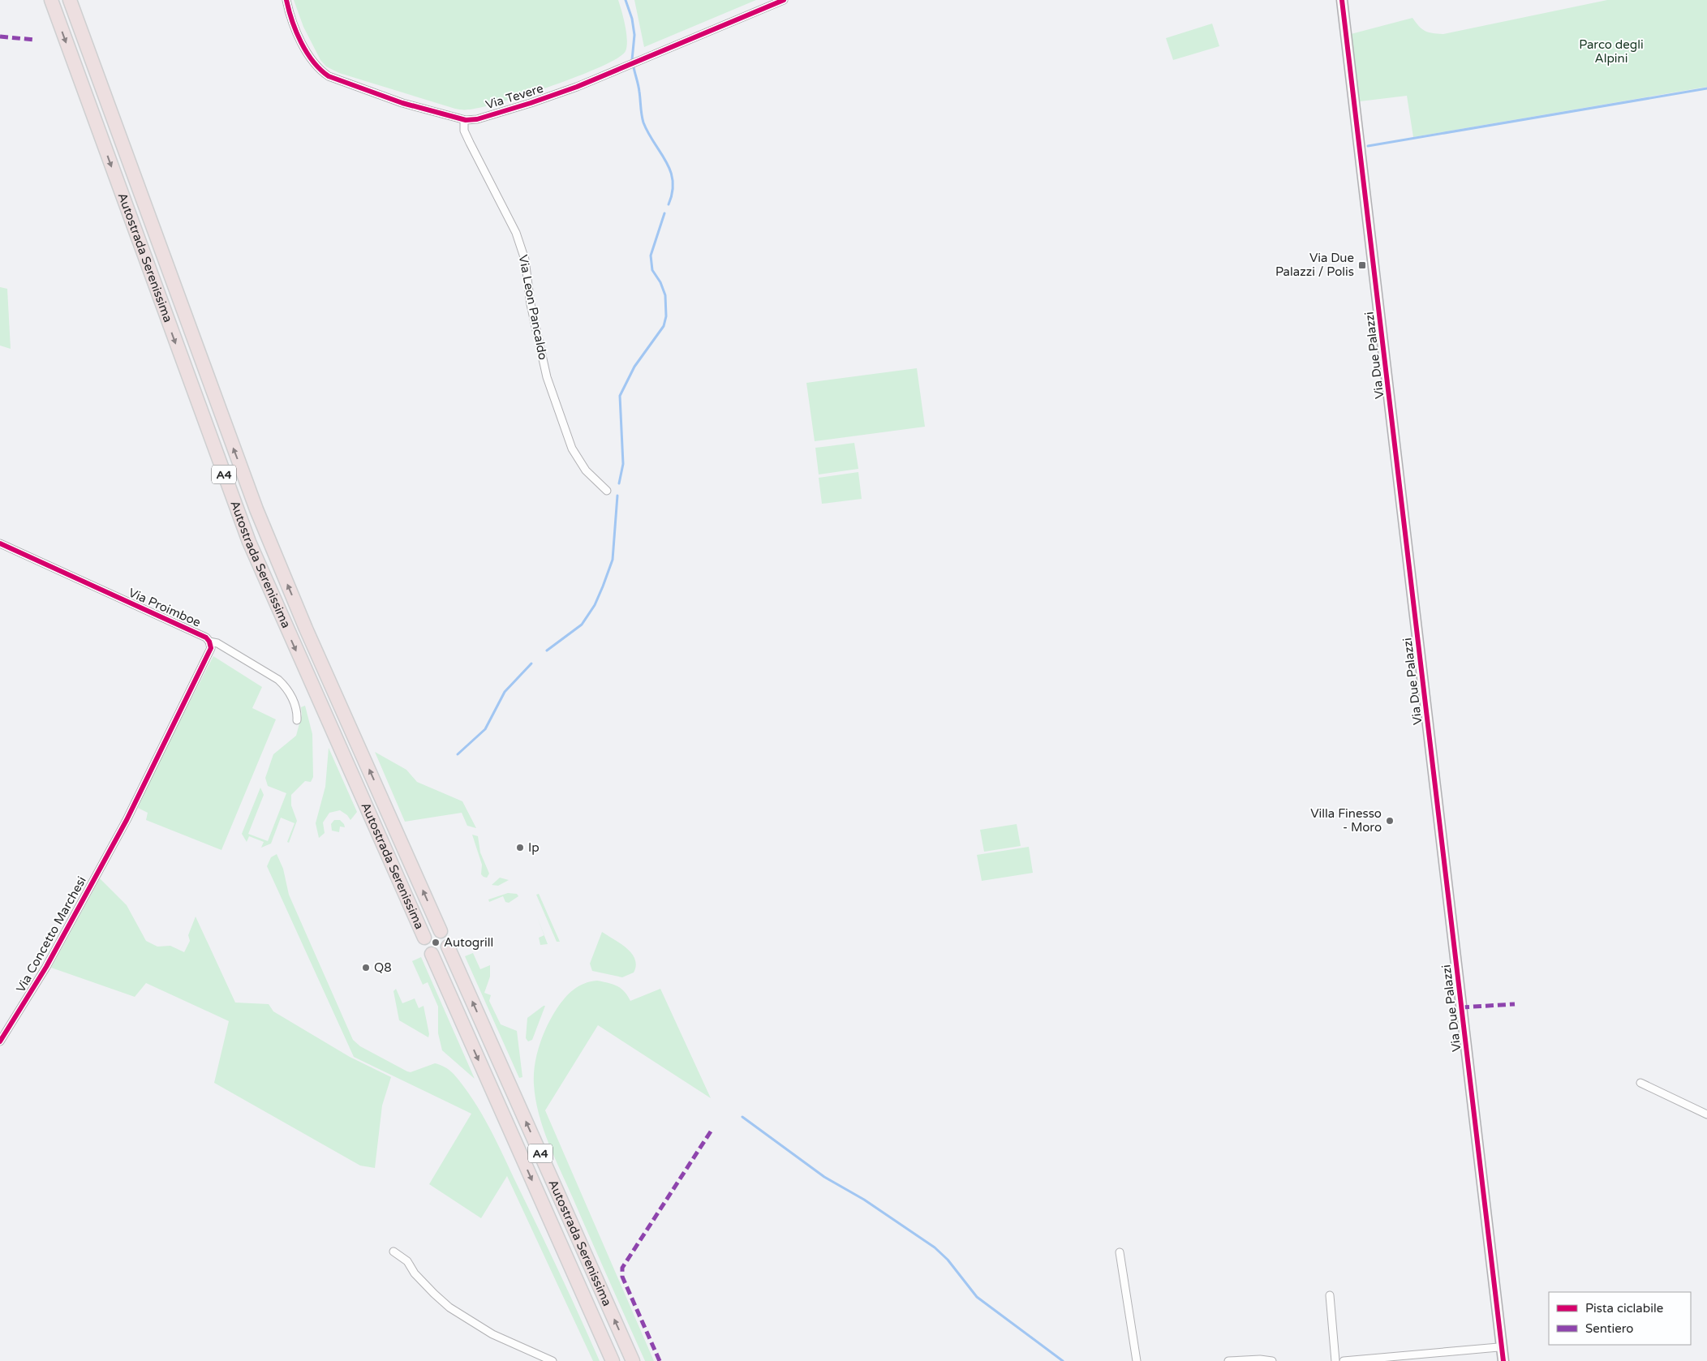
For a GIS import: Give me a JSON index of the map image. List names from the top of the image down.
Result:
{
  "streets": {
    "highway": ["Autostrada Serenissima", "A4"],
    "street": [
      "Via Tevere",
      "Via Leon Pancaldo",
      "Via Due Palazzi",
      "Via Proimboe",
      "Via Concetto Marchesi"
    ]
  },
  "crossings": [
    ["Via Tevere", "Via Leon Pancaldo"],
    ["Via Proimboe", "Via Concetto Marchesi"]
  ],
  "parks": ["Parco degli Alpini"],
  "places": {
    "transit": ["Via Due Palazzi / Polis"],
    "other": [
      "Villa Finesso - Moro",
      "Ip",
      "Autogrill",
      "Q8"
    ]
  },
  "legend": ["Pista ciclabile", "Sentiero"]
}
